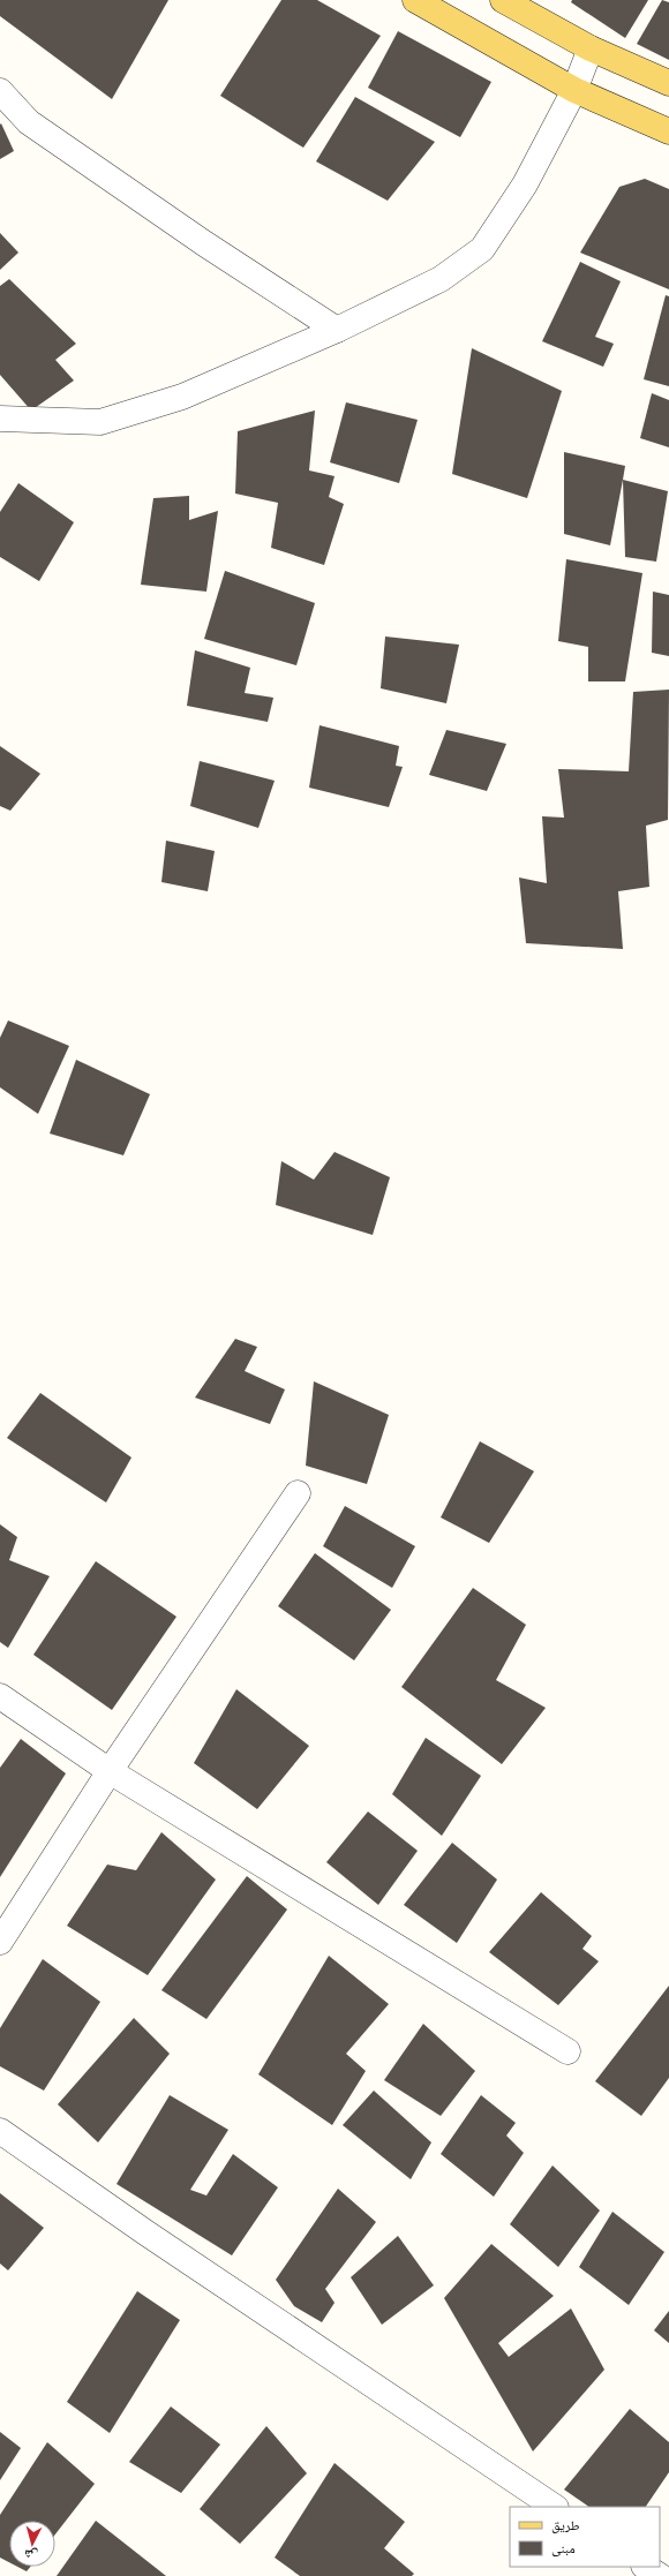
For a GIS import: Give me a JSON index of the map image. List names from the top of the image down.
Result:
{
  "legend": ["طريق", "مبنى"],
  "north": "bottom"
}
